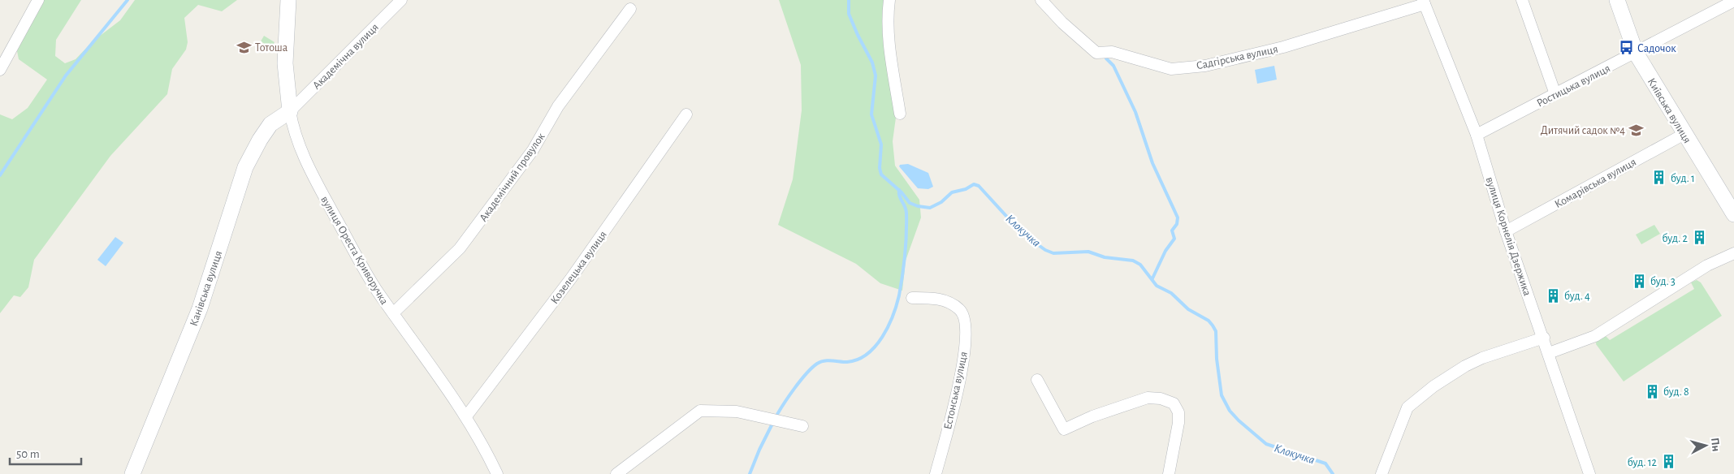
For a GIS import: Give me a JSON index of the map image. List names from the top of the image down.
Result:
{
  "streets": {
    "street": [
      "Академічна вулиця",
      "Садгірська вулиця",
      "Ростицька вулиця",
      "Київська вулиця",
      "Академічний провулок",
      "Комарівська вулиця",
      "вулиця Корнелія Дзержика",
      "вулиця Ореста Криворучка",
      "Козелецька вулиця",
      "Канівська вулиця",
      "Естонська вулиця"
    ]
  },
  "crossings": [
    ["Академічна вулиця", "вулиця Ореста Криворучка"],
    ["Академічна вулиця", "Канівська вулиця"],
    ["Садгірська вулиця", "вулиця Корнелія Дзержика"],
    ["Ростицька вулиця", "Київська вулиця"],
    ["Ростицька вулиця", "вулиця Корнелія Дзержика"],
    ["Київська вулиця", "Комарівська вулиця"],
    ["Академічний провулок", "вулиця Ореста Криворучка"],
    ["Комарівська вулиця", "вулиця Корнелія Дзержика"],
    ["вулиця Ореста Криворучка", "Козелецька вулиця"],
    ["вулиця Ореста Криворучка", "Канівська вулиця"]
  ],
  "water": ["Клокучка"],
  "places": {
    "school or university": ["Тотоша", "Дитячий садок №4"],
    "bus stop": ["Садочок"],
    "building": [
      "буд. 1",
      "буд. 2",
      "буд. 3",
      "буд. 4",
      "буд. 8",
      "буд. 12"
    ]
  },
  "scale_bar": "50 m",
  "north": "right"
}
